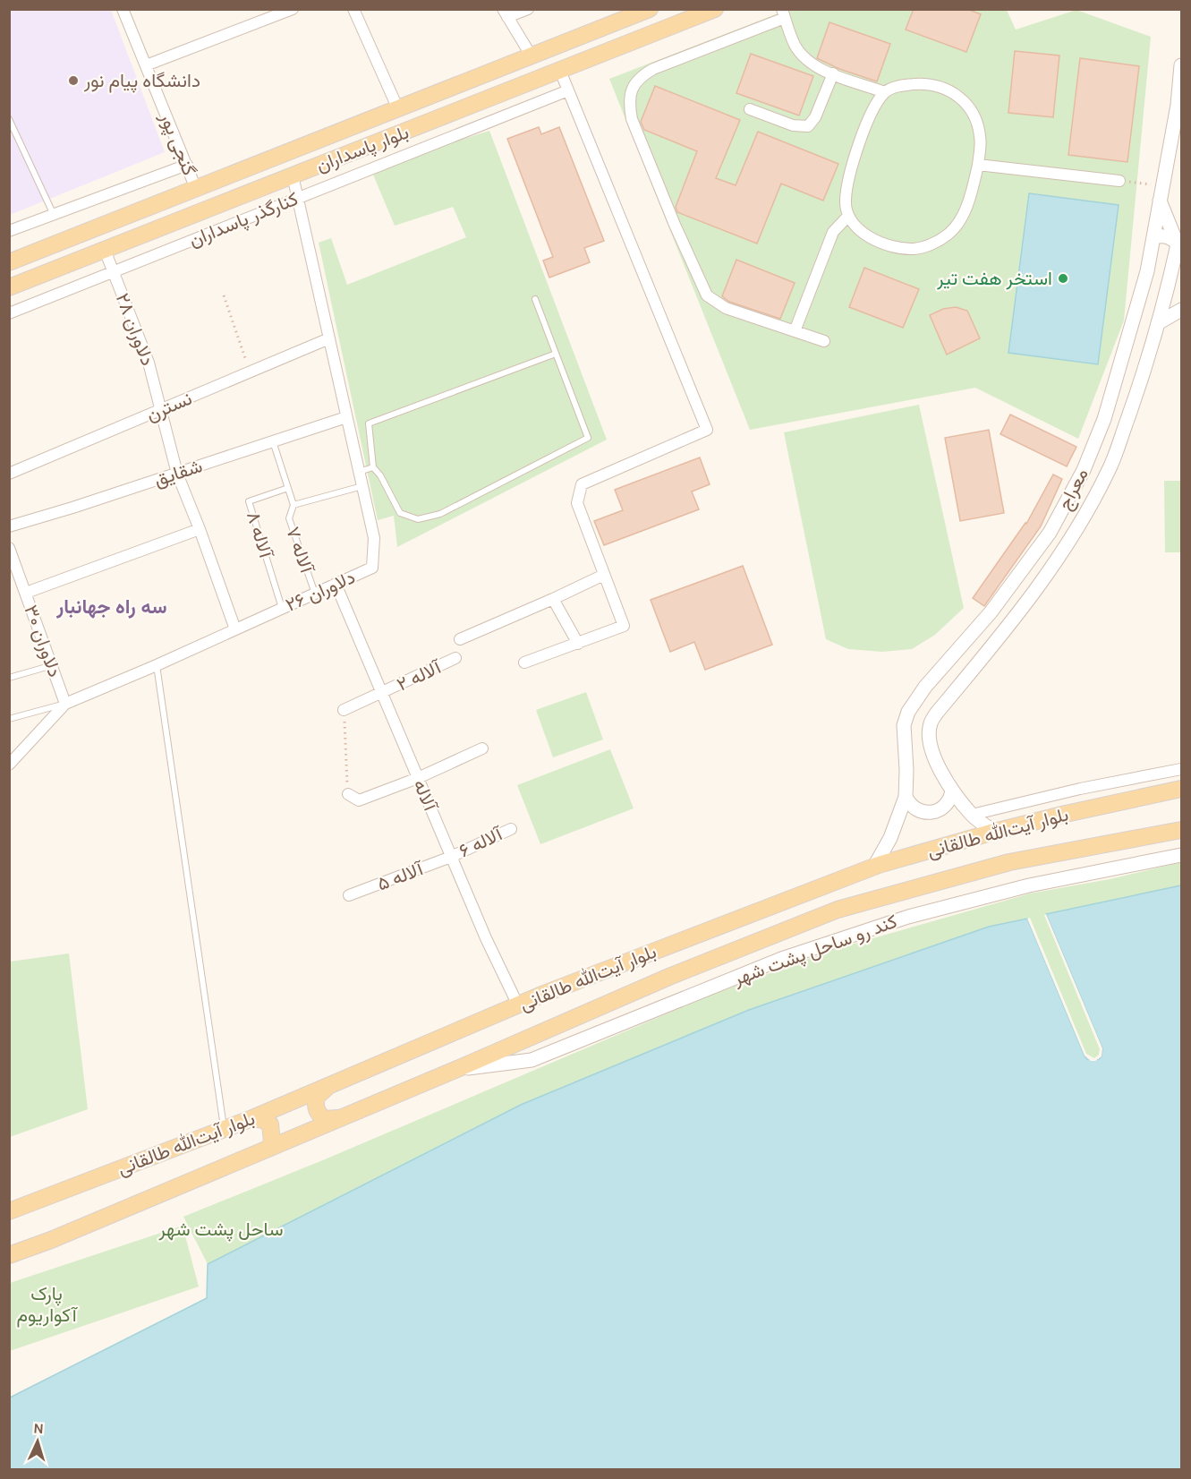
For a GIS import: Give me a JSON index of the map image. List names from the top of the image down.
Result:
{
  "streets": {
    "main road": ["بلوار پاسداران", "بلوار آیت‌الله طالقانی"],
    "street": [
      "گنجی پور",
      "کنارگذر پاسداران",
      "دلاوران ۲۸",
      "نسترن",
      "شقایق",
      "معراج",
      "دلاوران ۲۶",
      "دلاوران ۳۰",
      "آلاله ۲",
      "آلاله",
      "آلاله ۶",
      "آلاله ۵",
      "کند رو ساحل پشت شهر"
    ],
    "lane": ["آلاله ۸", "آلاله ۷"]
  },
  "crossings": [
    ["گنجی پور", "بلوار پاسداران"],
    ["بلوار پاسداران", "دلاوران ۲۸"],
    ["بلوار پاسداران", "دلاوران ۲۶"],
    ["کنارگذر پاسداران", "دلاوران ۲۸"],
    ["کنارگذر پاسداران", "دلاوران ۲۶"],
    ["دلاوران ۲۸", "نسترن"],
    ["دلاوران ۲۸", "شقایق"],
    ["دلاوران ۲۸", "دلاوران ۲۶"],
    ["نسترن", "دلاوران ۲۶"],
    ["شقایق", "آلاله ۷"],
    ["شقایق", "دلاوران ۲۶"],
    ["معراج", "بلوار آیت‌الله طالقانی"],
    ["آلاله ۸", "آلاله ۷"],
    ["آلاله ۸", "دلاوران ۲۶"],
    ["آلاله ۷", "دلاوران ۲۶"],
    ["دلاوران ۲۶", "دلاوران ۳۰"],
    ["دلاوران ۲۶", "آلاله"],
    ["آلاله ۲", "آلاله"],
    ["آلاله", "بلوار آیت‌الله طالقانی"],
    ["آلاله", "آلاله ۶"],
    ["آلاله", "آلاله ۵"],
    ["بلوار آیت‌الله طالقانی", "کند رو ساحل پشت شهر"],
    ["آلاله ۶", "آلاله ۵"]
  ],
  "districts": ["سه راه جهانبار"],
  "parks": ["ساحل پشت شهر", "پارک آکواریوم"],
  "places": ["دانشگاه پیام نور", "استخر هفت تیر"],
  "north": "top"
}
